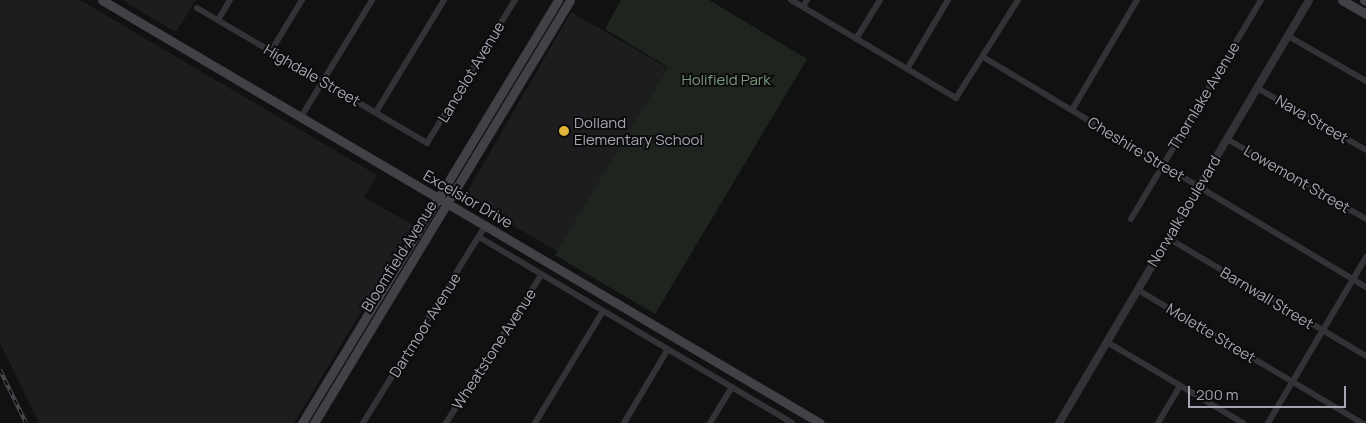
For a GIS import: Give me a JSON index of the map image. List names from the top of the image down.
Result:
{
  "streets": {
    "main road": ["Excelsior Drive", "Bloomfield Avenue"],
    "street": [
      "Lancelot Avenue",
      "Highdale Street",
      "Thornlake Avenue",
      "Nava Street",
      "Cheshire Street",
      "Lowemont Street",
      "Norwalk Boulevard",
      "Barnwall Street",
      "Dartmoor Avenue",
      "Molette Street",
      "Wheatstone Avenue"
    ]
  },
  "crossings": [
    ["Lancelot Avenue", "Highdale Street"],
    ["Thornlake Avenue", "Cheshire Street"],
    ["Nava Street", "Norwalk Boulevard"],
    ["Cheshire Street", "Norwalk Boulevard"],
    ["Lowemont Street", "Norwalk Boulevard"],
    ["Excelsior Drive", "Bloomfield Avenue"],
    ["Excelsior Drive", "Dartmoor Avenue"],
    ["Excelsior Drive", "Wheatstone Avenue"],
    ["Norwalk Boulevard", "Barnwall Street"],
    ["Norwalk Boulevard", "Molette Street"]
  ],
  "parks": ["Holifield Park"],
  "places": ["Dolland Elementary School"],
  "scale_bar": "200 m"
}
